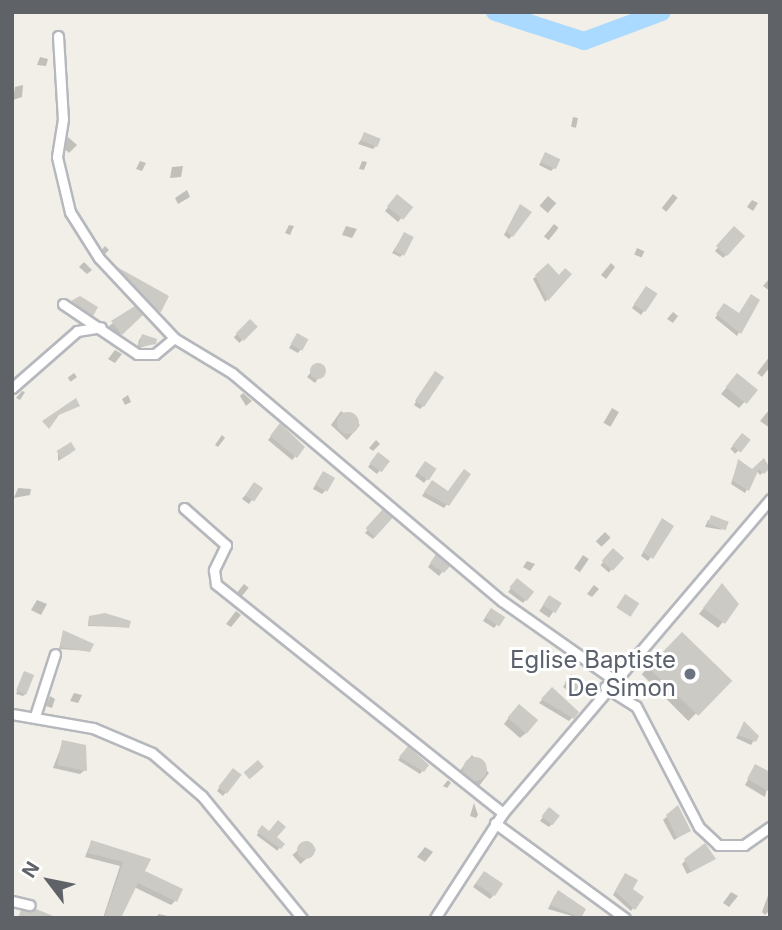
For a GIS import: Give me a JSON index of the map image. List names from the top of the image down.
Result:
{
  "places": ["Eglise Baptiste De Simon"],
  "north": "top left"
}
